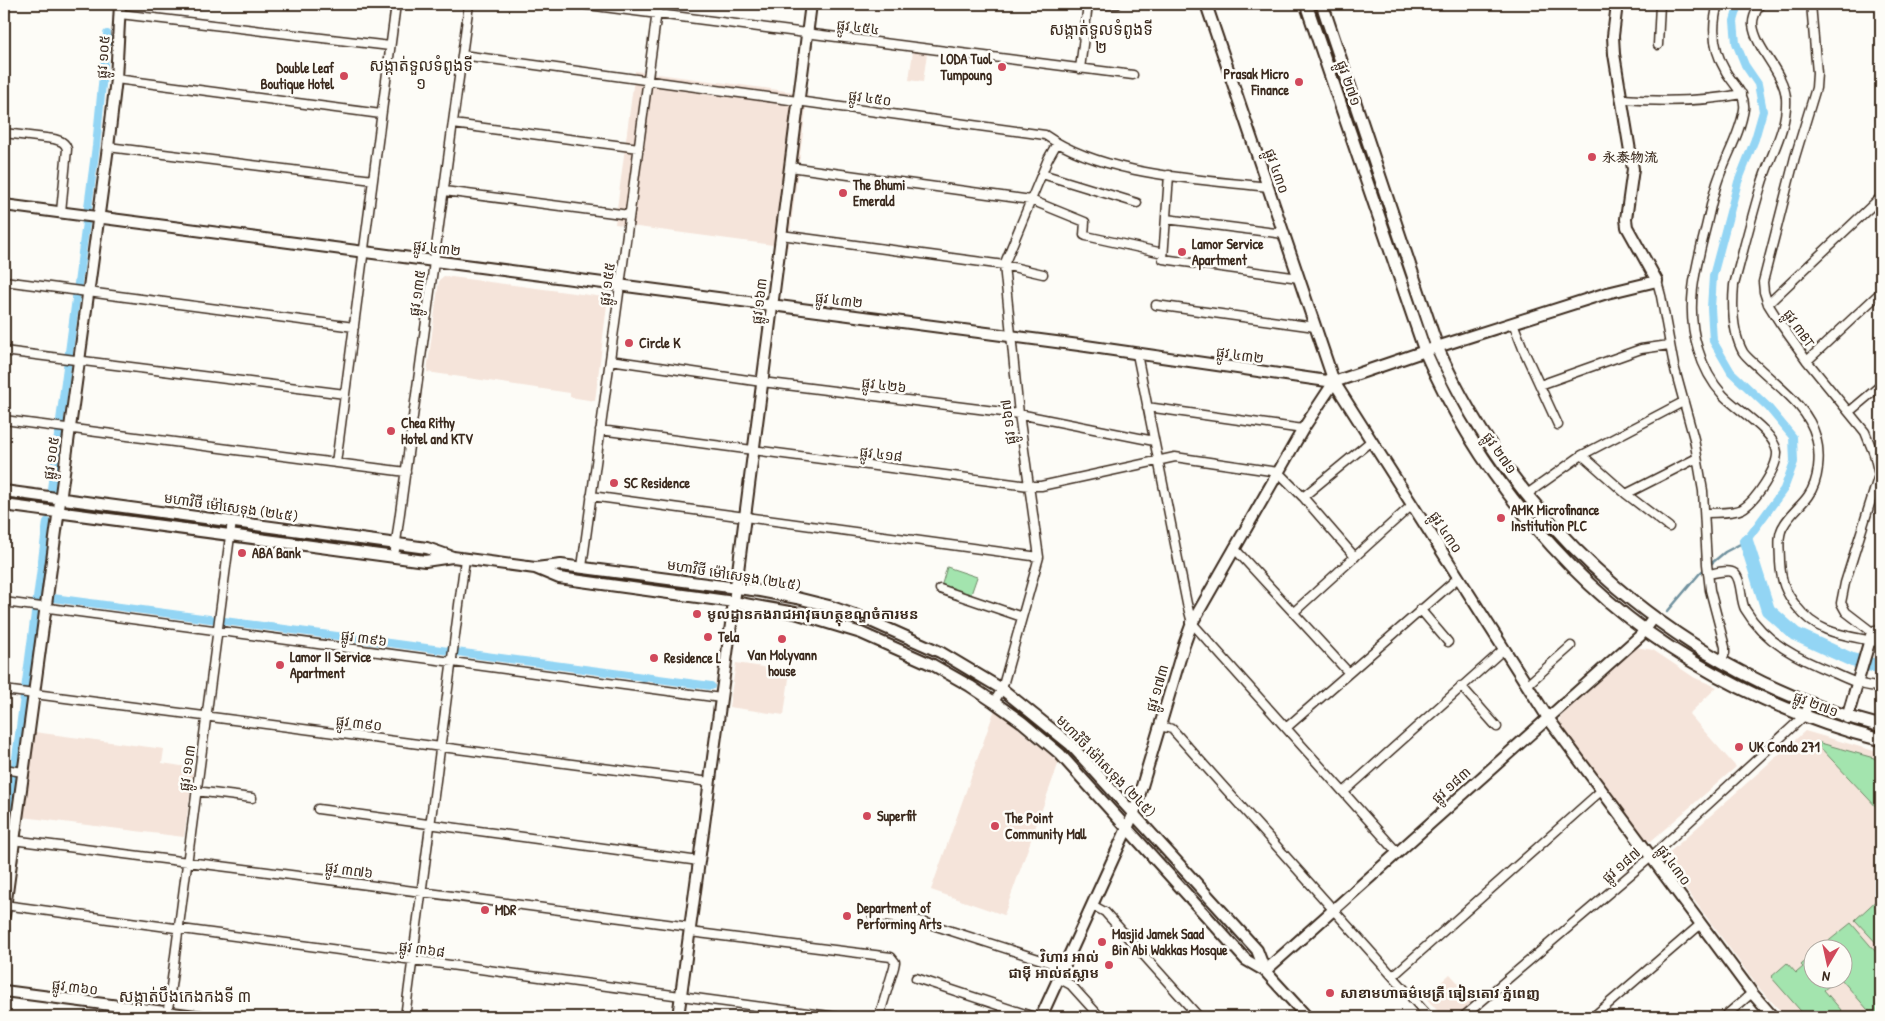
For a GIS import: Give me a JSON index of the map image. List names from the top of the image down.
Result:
{
  "streets": {
    "main road": ["ផ្លូវ ២៧១"],
    "street": [
      "ផ្លូវ ៤៥៤",
      "ផ្លូវ ១០៥",
      "ផ្លូវ ៤៥០",
      "ផ្លូវ ៤៣០",
      "ផ្លូវ ៤៣២",
      "ផ្លូវ ១៥៥",
      "ផ្លូវ ១៣៥",
      "ផ្លូវ ១៦៣",
      "ផ្លូវ ៣BT",
      "ផ្លូវ ៤២៦",
      "ផ្លូវ ១៦៧",
      "ផ្លូវ ៤១៨",
      "មហាវិថី ម៉ៅសេទុង (២៤៥)",
      "ផ្លូវ ៣៩៦",
      "ផ្លូវ ១៧៣",
      "ផ្លូវ ៣៩០",
      "ផ្លូវ ១១៣",
      "ផ្លូវ ១៨៣",
      "ផ្លូវ ១៨៧",
      "ផ្លូវ ៣៧៦",
      "ផ្លូវ ៣៦៨",
      "ផ្លូវ ៣៦០"
    ]
  },
  "crossings": [
    ["ផ្លូវ ៤៥៤", "ផ្លូវ ១៥៥"],
    ["ផ្លូវ ៤៥៤", "ផ្លូវ ១៦៣"],
    ["ផ្លូវ ១០៥", "ផ្លូវ ៤៣២"],
    ["ផ្លូវ ១០៥", "មហាវិថី ម៉ៅសេទុង (២៤៥)"],
    ["ផ្លូវ ១០៥", "ផ្លូវ ៣៩៦"],
    ["ផ្លូវ ១០៥", "ផ្លូវ ៣៩០"],
    ["ផ្លូវ ១០៥", "ផ្លូវ ៣៧៦"],
    ["ផ្លូវ ១០៥", "ផ្លូវ ៣៦៨"],
    ["ផ្លូវ ២៧១", "ផ្លូវ ៤៣២"],
    ["ផ្លូវ ២៧១", "ផ្លូវ ១៨៣"],
    ["ផ្លូវ ២៧១", "ផ្លូវ ១៨៧"],
    ["ផ្លូវ ៤៥០", "ផ្លូវ ៤៣០"],
    ["ផ្លូវ ៤៥០", "ផ្លូវ ១៥៥"],
    ["ផ្លូវ ៤៥០", "ផ្លូវ ១៣៥"],
    ["ផ្លូវ ៤៥០", "ផ្លូវ ១៦៣"],
    ["ផ្លូវ ៤៥០", "ផ្លូវ ១៦៧"],
    ["ផ្លូវ ៤៣០", "ផ្លូវ ៤៣២"],
    ["ផ្លូវ ៤៣០", "ផ្លូវ ១៧៣"],
    ["ផ្លូវ ៤៣០", "ផ្លូវ ១៨៣"],
    ["ផ្លូវ ៤៣០", "ផ្លូវ ១៨៧"],
    ["ផ្លូវ ៤៣២", "ផ្លូវ ១៥៥"],
    ["ផ្លូវ ៤៣២", "ផ្លូវ ១៣៥"],
    ["ផ្លូវ ៤៣២", "ផ្លូវ ១៦៣"],
    ["ផ្លូវ ៤៣២", "ផ្លូវ ១៦៧"],
    ["ផ្លូវ ៤៣២", "ផ្លូវ ១៧៣"],
    ["ផ្លូវ ១៥៥", "ផ្លូវ ៤២៦"],
    ["ផ្លូវ ១៥៥", "ផ្លូវ ៤១៨"],
    ["ផ្លូវ ១៥៥", "មហាវិថី ម៉ៅសេទុង (២៤៥)"],
    ["ផ្លូវ ១៣៥", "មហាវិថី ម៉ៅសេទុង (២៤៥)"],
    ["ផ្លូវ ១៦៣", "ផ្លូវ ៤២៦"],
    ["ផ្លូវ ១៦៣", "ផ្លូវ ៤១៨"],
    ["ផ្លូវ ១៦៣", "មហាវិថី ម៉ៅសេទុង (២៤៥)"],
    ["ផ្លូវ ១៦៣", "ផ្លូវ ៣៩៦"],
    ["ផ្លូវ ១៦៣", "ផ្លូវ ៣៩០"],
    ["ផ្លូវ ១៦៣", "ផ្លូវ ៣៧៦"],
    ["ផ្លូវ ១៦៣", "ផ្លូវ ៣៦៨"],
    ["ផ្លូវ ៤២៦", "ផ្លូវ ១៦៧"],
    ["ផ្លូវ ១៦៧", "ផ្លូវ ៤១៨"],
    ["ផ្លូវ ១៦៧", "មហាវិថី ម៉ៅសេទុង (២៤៥)"],
    ["ផ្លូវ ៤១៨", "ផ្លូវ ១៧៣"],
    ["មហាវិថី ម៉ៅសេទុង (២៤៥)", "ផ្លូវ ១៧៣"],
    ["មហាវិថី ម៉ៅសេទុង (២៤៥)", "ផ្លូវ ១១៣"],
    ["មហាវិថី ម៉ៅសេទុង (២៤៥)", "ផ្លូវ ១៨៣"],
    ["ផ្លូវ ៣៩៦", "ផ្លូវ ១១៣"],
    ["ផ្លូវ ៣៩០", "ផ្លូវ ១១៣"],
    ["ផ្លូវ ១១៣", "ផ្លូវ ៣៧៦"],
    ["ផ្លូវ ១១៣", "ផ្លូវ ៣៦៨"],
    ["ផ្លូវ ១១៣", "ផ្លូវ ៣៦០"]
  ],
  "districts": ["សង្កាត់ទួលទំពូងទី ២", "សង្កាត់ទួលទំពូងទី ១", "សង្កាត់បឹងកេងកងទី ៣"],
  "places": [
    "LODA Tuol Tumpoung",
    "Double Leaf Boutique Hotel",
    "Prasak Micro Finance",
    "永泰物流",
    "The Bhumi Emerald",
    "Lamor Service Apartment",
    "Circle K",
    "Chea Rithy Hotel and KTV",
    "SC Residence",
    "AMK Microfinance Institution PLC",
    "ABA Bank",
    "មូលដ្ឋានកងរាជអាវុធហត្ថុខណ្ឌចំការមន",
    "Tela",
    "Van Molyvann house",
    "Residence L",
    "Lamor II Service Apartment",
    "UK Condo 271",
    "Superfit",
    "The Point Community Mall",
    "MDR",
    "Department of Performing Arts",
    "Masjid Jamek Saad Bin Abi Wakkas Mosque",
    "វិហារ អាល់ ជាម៉ី អាល់ឥស្លាម",
    "សាខាមហាធម៌មេត្រី ធៀនតោវ ភ្នំពេញ"
  ],
  "north": "bottom"
}
